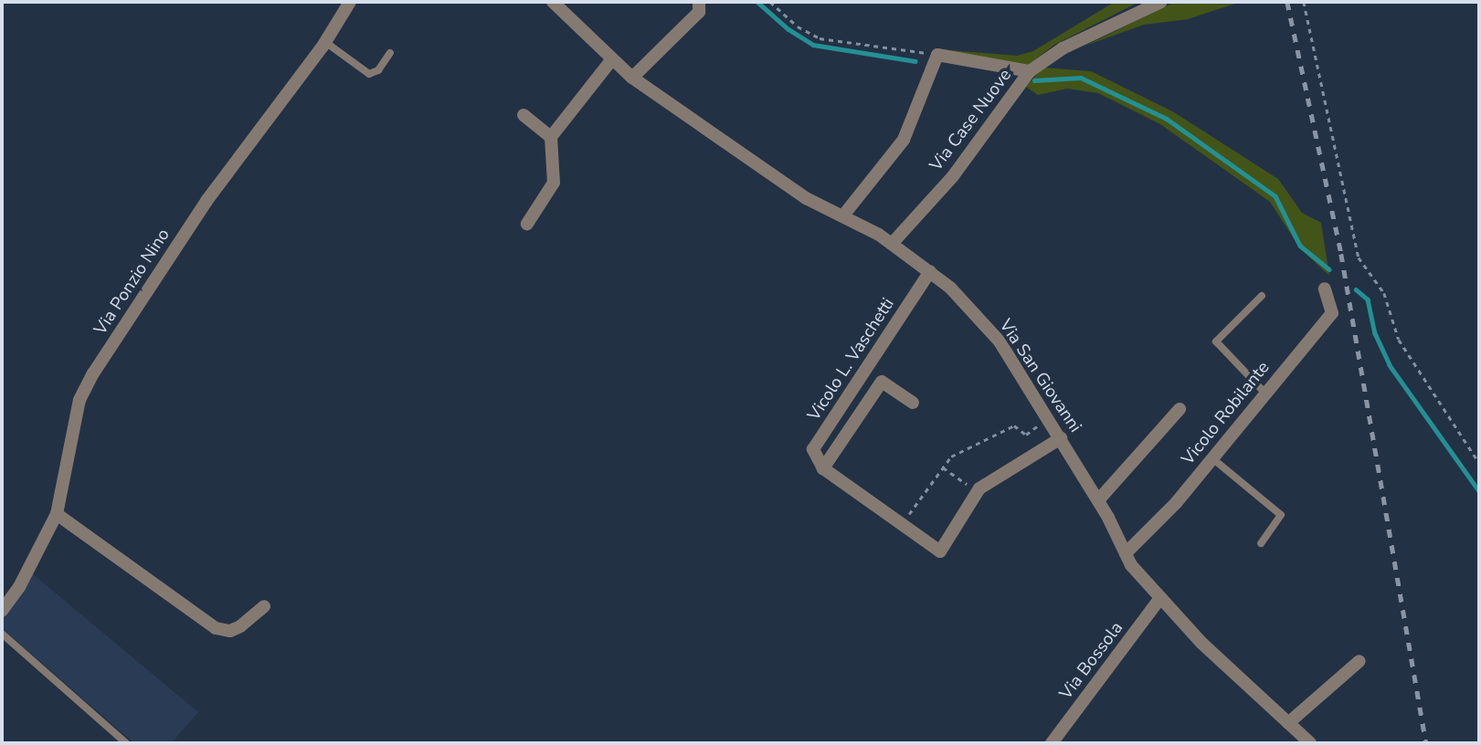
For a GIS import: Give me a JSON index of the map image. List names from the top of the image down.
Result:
{
  "streets": {
    "street": [
      "Via Case Nuove",
      "Via Ponzio Nino",
      "Vicolo L. Vaschetti",
      "Via San Giovanni",
      "Vicolo Robilante",
      "Via Bossola"
    ]
  },
  "crossings": [
    ["Via Case Nuove", "Via San Giovanni"],
    ["Vicolo L. Vaschetti", "Via San Giovanni"],
    ["Via San Giovanni", "Vicolo Robilante"],
    ["Via San Giovanni", "Via Bossola"]
  ]
}
